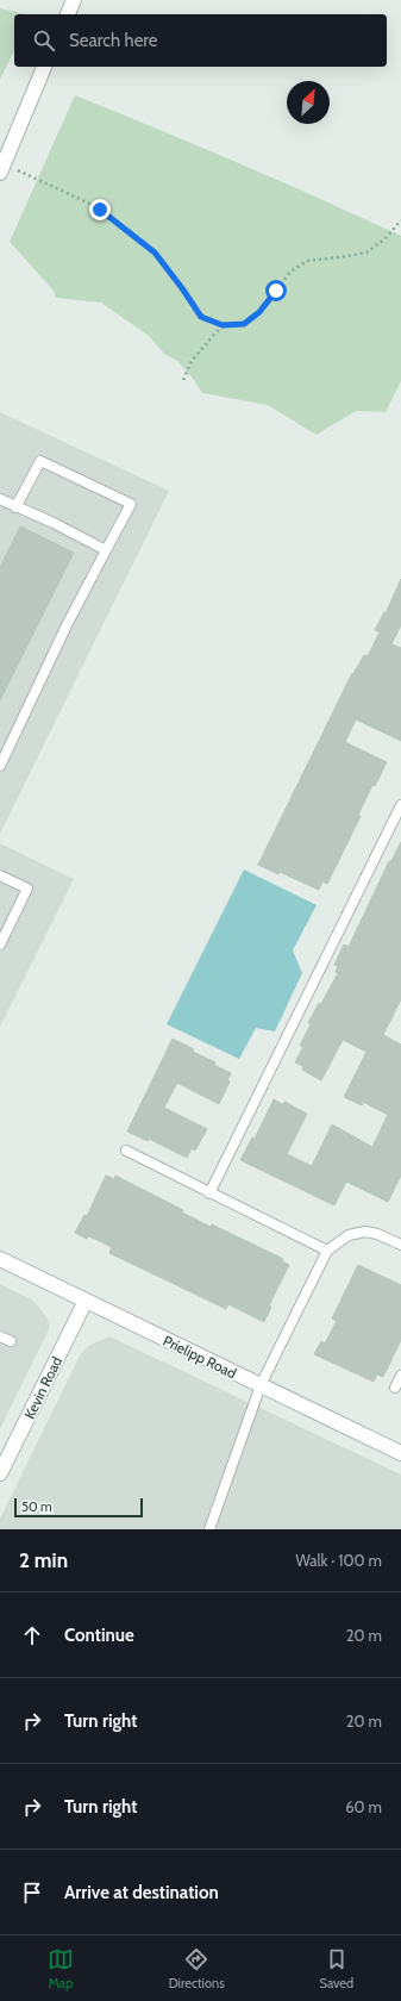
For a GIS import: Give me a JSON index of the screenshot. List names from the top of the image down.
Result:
{
  "streets": {
    "street": ["Prielipp Road", "Kevin Road"]
  },
  "crossings": [
    ["Prielipp Road", "Kevin Road"]
  ],
  "scale_bar": "50 m",
  "north": "top right",
  "page": {
    "search": "Search here",
    "scale": "50 m",
    "heading": ["2 min", "Walk · 100 m"],
    "list": [
      ["Continue", "20 m"],
      ["Turn right", "20 m"],
      ["Turn right", "60 m"],
      "Arrive at destination"
    ],
    "nav": ["Map", "Directions", "Saved"]
  }
}
